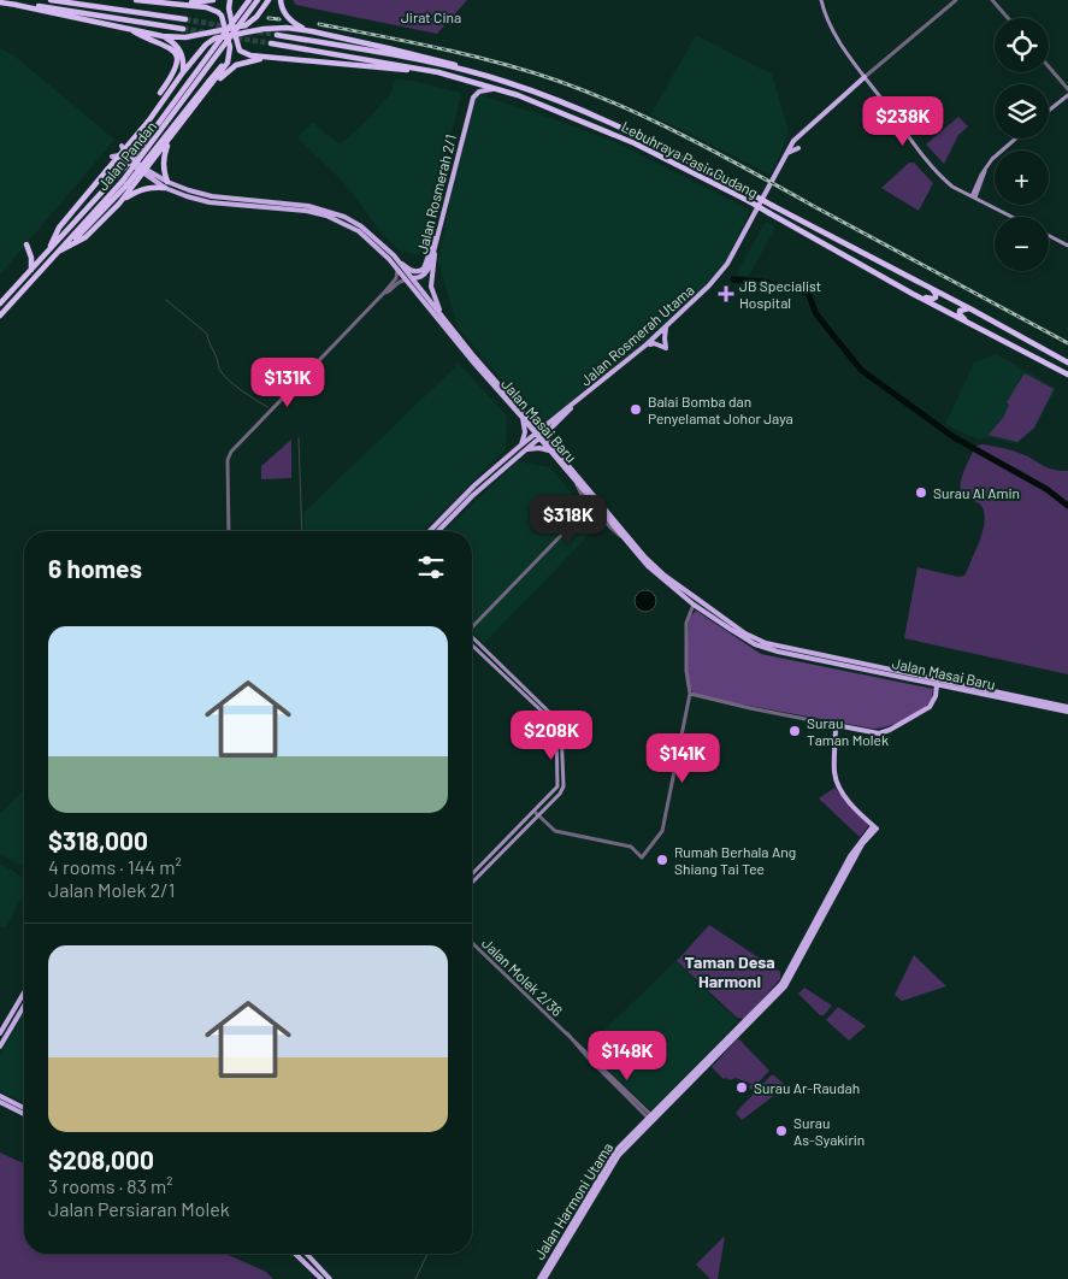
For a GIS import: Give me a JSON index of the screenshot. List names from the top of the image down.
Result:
{
  "streets": {
    "highway": ["Jalan Pandan", "Lebuhraya Pasir Gudang"],
    "main road": [
      "Jalan Rosmerah 2/1",
      "Jalan Rosmerah Utama",
      "Jalan Masai Baru",
      "Jalan Harmoni Utama"
    ],
    "street": ["Jalan Molek 2/36"]
  },
  "crossings": [
    ["Lebuhraya Pasir Gudang", "Jalan Rosmerah 2/1"],
    ["Jalan Rosmerah 2/1", "Jalan Masai Baru"],
    ["Jalan Rosmerah Utama", "Jalan Masai Baru"],
    ["Jalan Molek 2/36", "Jalan Harmoni Utama"]
  ],
  "districts": ["Taman Desa Harmoni"],
  "parks": ["Jirat Cina"],
  "places": {
    "health": ["JB Specialist Hospital"],
    "other": [
      "Balai Bomba dan Penyelamat Johor Jaya",
      "Surau Al Amin",
      "Surau Taman Molek",
      "Rumah Berhala Ang Shiang Tai Tee",
      "Surau Ar-Raudah",
      "Surau As-Syakirin"
    ]
  },
  "page": {
    "map_buttons": ["+", "−"],
    "price": [
      "$238K",
      "$131K",
      "$318K",
      "$208K",
      "$141K",
      "$148K"
    ],
    "heading": "6 homes",
    "list": [
      {
        "name": "$318,000",
        "note": "4 rooms · 144 m² · Jalan Molek 2/1"
      },
      {
        "name": "$208,000",
        "note": "3 rooms · 83 m² · Jalan Persiaran Molek"
      }
    ]
  }
}
